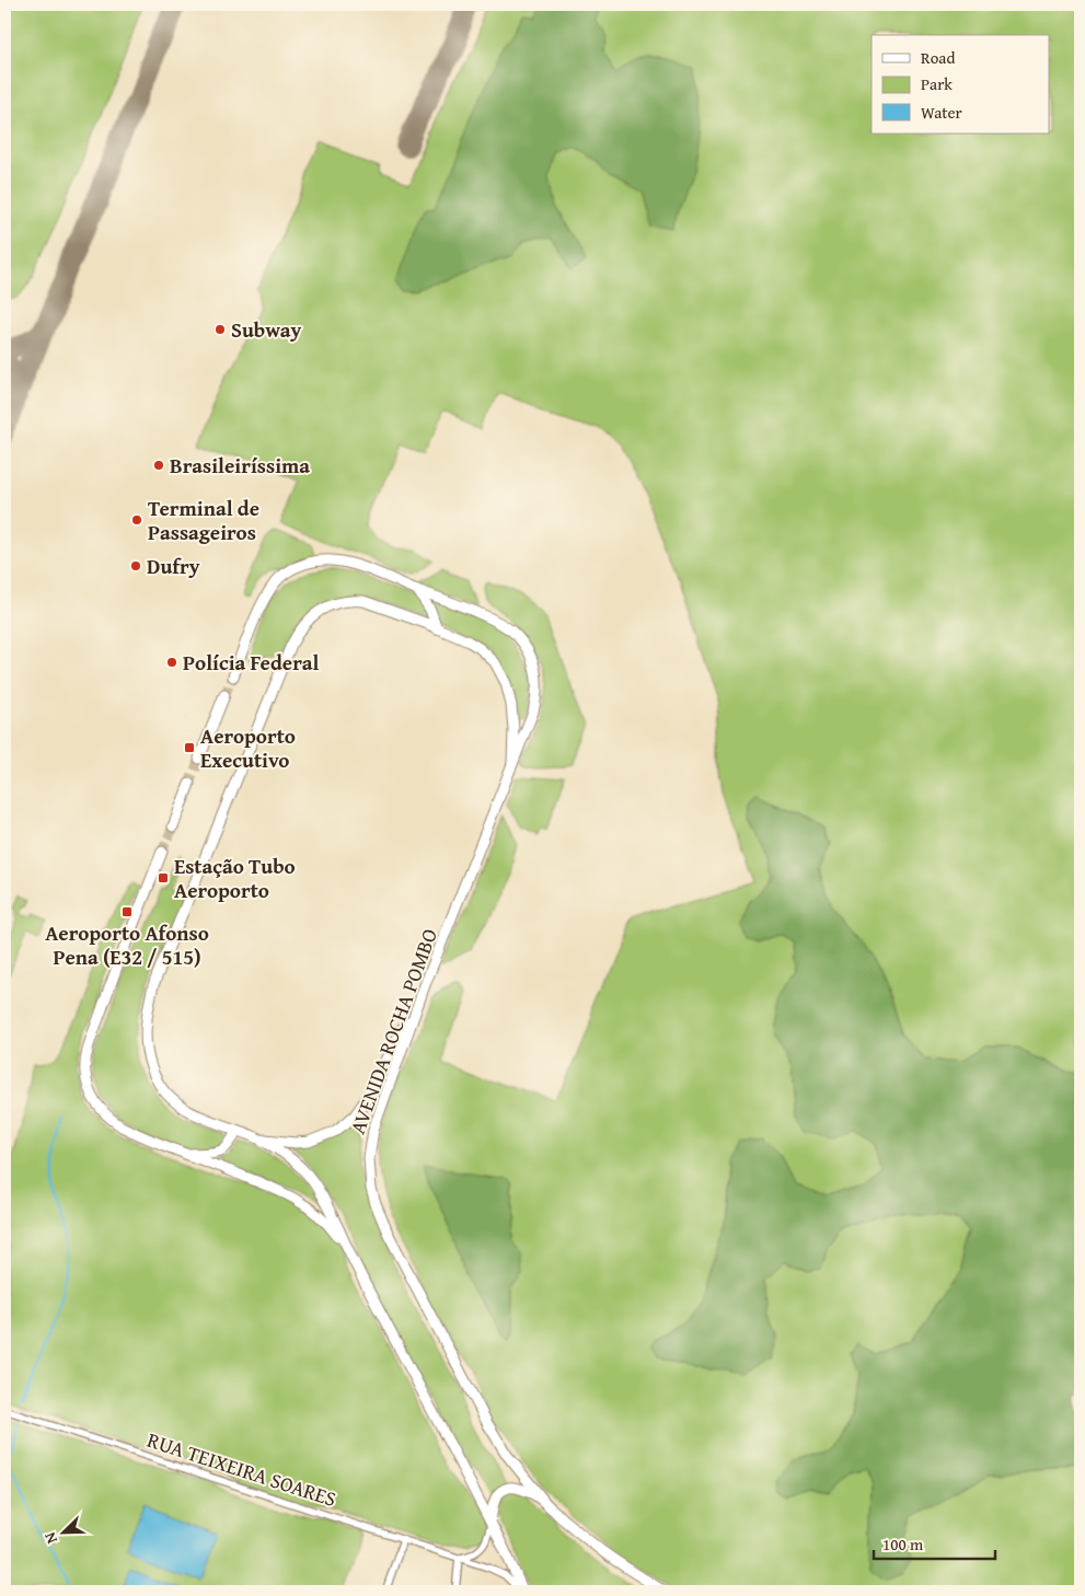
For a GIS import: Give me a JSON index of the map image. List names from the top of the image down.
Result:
{
  "streets": {
    "main road": ["AVENIDA ROCHA POMBO"],
    "street": ["RUA TEIXEIRA SOARES"]
  },
  "crossings": [
    ["AVENIDA ROCHA POMBO", "RUA TEIXEIRA SOARES"]
  ],
  "places": {
    "other": [
      "Subway",
      "Brasileiríssima",
      "Terminal de Passageiros",
      "Dufry",
      "Polícia Federal"
    ],
    "transit": ["Aeroporto Executivo", "Estação Tubo Aeroporto", "Aeroporto Afonso Pena (E32 / 515)"]
  },
  "legend": ["Road", "Park", "Water"],
  "scale_bar": "100 m",
  "north": "bottom left"
}
